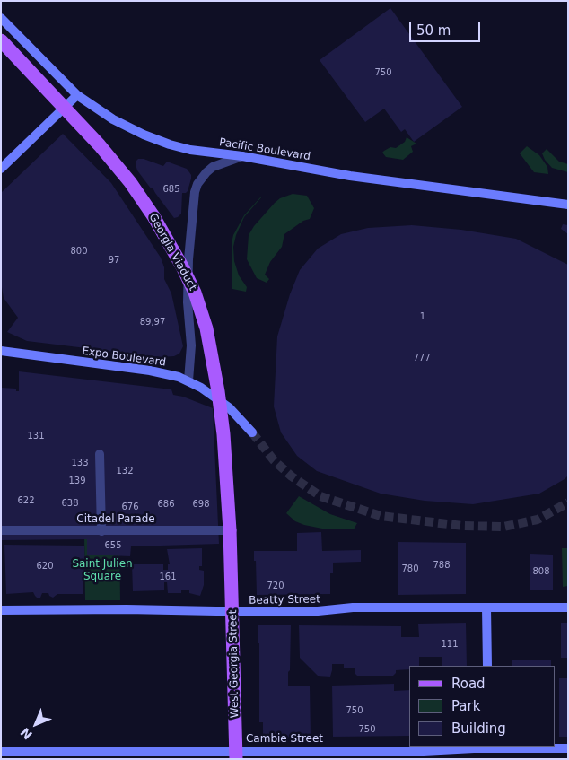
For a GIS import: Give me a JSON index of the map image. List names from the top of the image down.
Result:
{
  "streets": {
    "main road": [
      "Pacific Boulevard",
      "Georgia Viaduct",
      "Expo Boulevard",
      "Beatty Street",
      "West Georgia Street",
      "Cambie Street"
    ],
    "street": ["Citadel Parade"]
  },
  "crossings": [
    ["Georgia Viaduct", "Citadel Parade"],
    ["Georgia Viaduct", "West Georgia Street"],
    ["Beatty Street", "West Georgia Street"],
    ["West Georgia Street", "Cambie Street"]
  ],
  "parks": ["Saint Julien Square"],
  "house_numbers": [
    "750",
    "685",
    "800",
    "97",
    "1",
    "89,97",
    "777",
    "131",
    "133",
    "132",
    "139",
    "622",
    "638",
    "686",
    "698",
    "676",
    "655",
    "788",
    "620",
    "780",
    "808",
    "161",
    "720",
    "111",
    "750",
    "750"
  ],
  "legend": ["Road", "Park", "Building"],
  "scale_bar": "50 m",
  "north": "bottom left"
}
